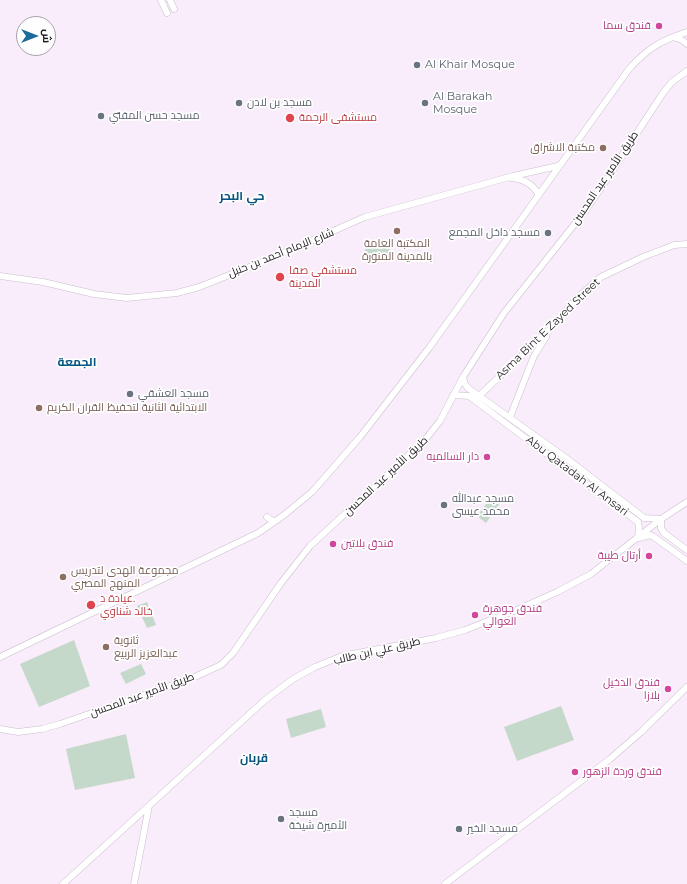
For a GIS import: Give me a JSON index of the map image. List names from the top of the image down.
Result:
{
  "streets": {
    "main road": [
      "طريق الأمير عبد المحسن",
      "شارع الإمام أحمد بن حنبل",
      "Asma Bint E Zayed Street",
      "Abu Qatadah Al Ansari",
      "طريق علي ابن طالب"
    ]
  },
  "crossings": [
    ["طريق الأمير عبد المحسن", "Abu Qatadah Al Ansari"],
    ["Asma Bint E Zayed Street", "Abu Qatadah Al Ansari"],
    ["Abu Qatadah Al Ansari", "طريق علي ابن طالب"]
  ],
  "districts": ["حي البحر", "الجمعة", "قربان"],
  "places": [
    "فندق سما",
    "Al Khair Mosque",
    "مسجد بن لادن",
    "Al Barakah Mosque",
    "مسجد حسن المفتي",
    "مستشفى الرحمة",
    "مكتبة الاشراق",
    "المكتبة العامة بالمدينة المنورة",
    "مسجد داخل المجمع",
    "مستشفی صفا المدینة",
    "مسجد العشقي",
    "الابتدائية الثانية لتحفيظ القران الكريم",
    "دار السالميه",
    "مسجد عبدالله محمد عيسى",
    "فندق بلاتين",
    "أرتال طيبة",
    "مجموعة الهدى لتدريس المنهج المصري",
    "عيادة د. خالد شناوي",
    "فندق جوهرة العوالي",
    "ثانوية عبدالعزيز الربيع",
    "فندق الدخيل بلازا",
    "فندق وردة الزهور",
    "مسجد الأميرة شيخة",
    "مسجد الخير"
  ],
  "north": "right"
}
